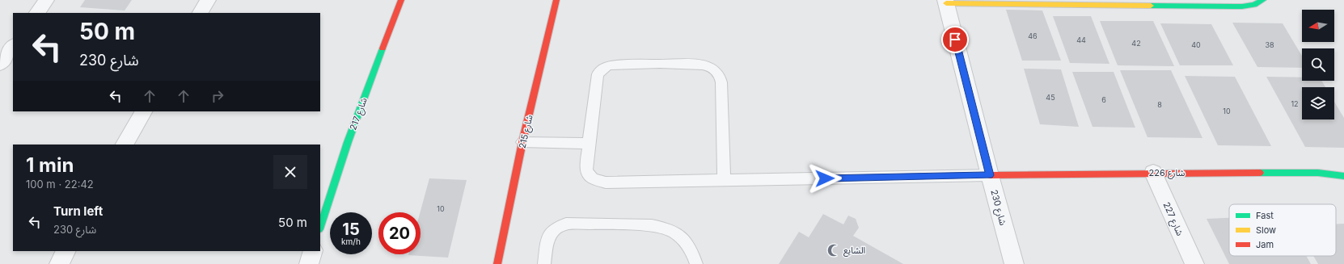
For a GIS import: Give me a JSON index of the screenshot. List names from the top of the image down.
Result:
{
  "streets": {
    "street": [
      "شارع 217",
      "شارع 215",
      "شارع 226",
      "شارع 230",
      "شارع 227"
    ]
  },
  "crossings": [
    ["شارع 226", "شارع 230"],
    ["شارع 226", "شارع 227"]
  ],
  "places": {
    "mosque": ["الشايع"]
  },
  "house_numbers": [
    "46",
    "44",
    "42",
    "40",
    "38",
    "45",
    "6",
    "12",
    "8",
    "10",
    "10"
  ],
  "legend": ["Fast", "Slow", "Jam"],
  "north": "left",
  "page": {
    "turn": ["50 m", "شارع 230"],
    "heading": ["1 min", "100 m · 22:42"],
    "list": [
      {
        "name": "Turn left",
        "note": "شارع 230",
        "value": "50 m"
      }
    ],
    "speed": "15 km/h",
    "limit": "20"
  }
}
